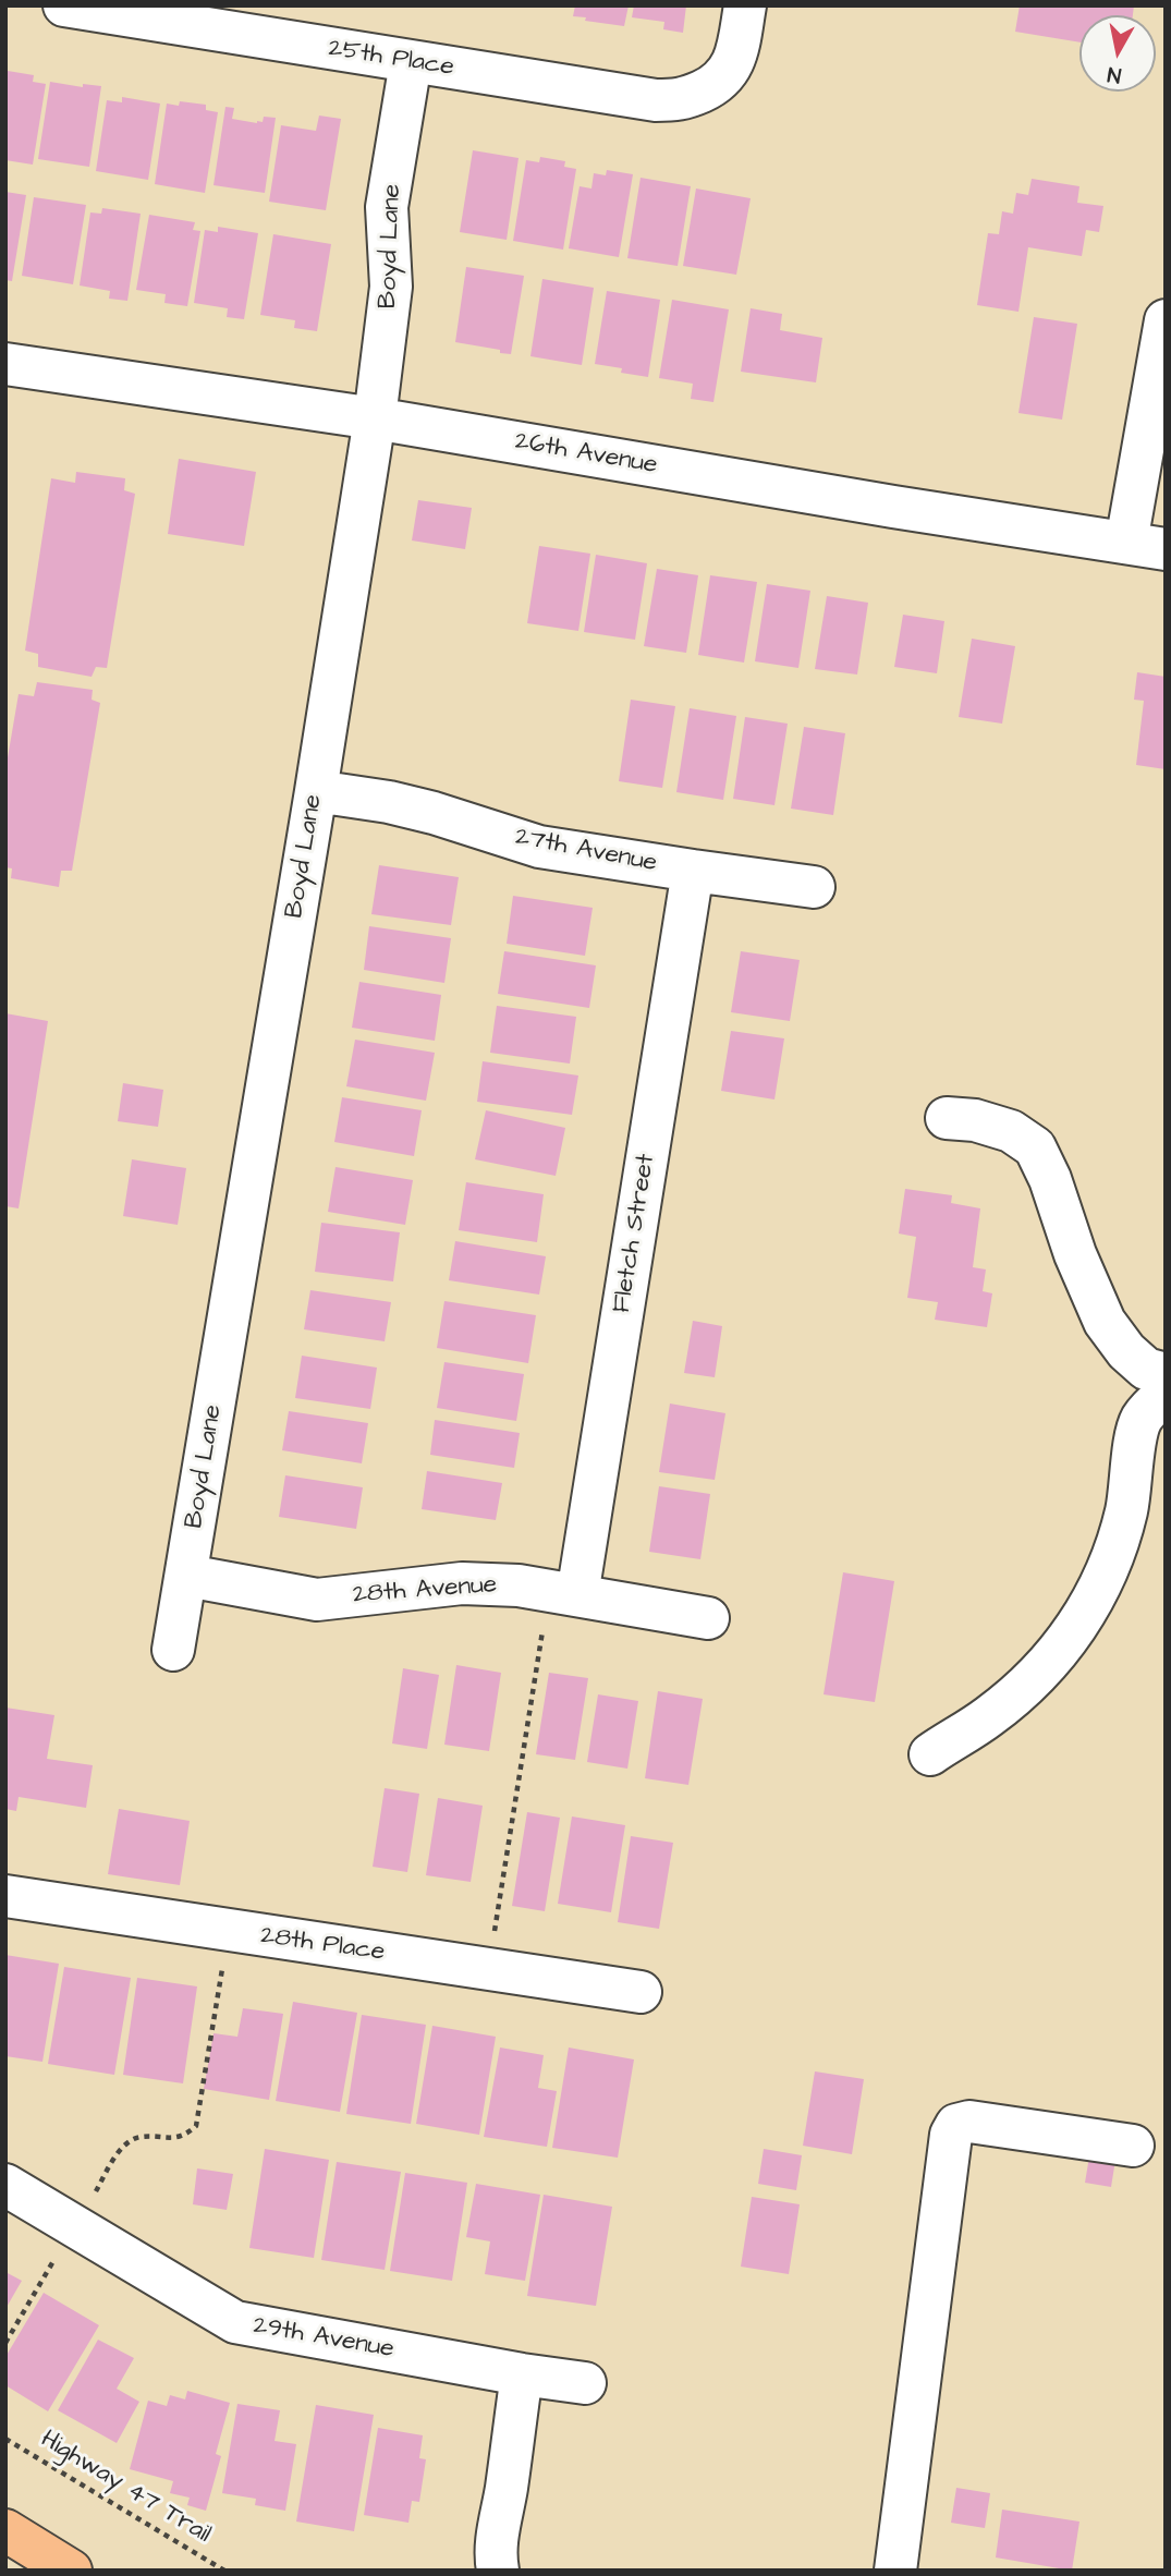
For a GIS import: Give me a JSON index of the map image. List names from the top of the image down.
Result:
{
  "streets": {
    "street": [
      "25th Place",
      "Boyd Lane",
      "26th Avenue",
      "27th Avenue",
      "Fletch Street",
      "28th Avenue",
      "28th Place",
      "29th Avenue"
    ],
    "path": ["Highway 47 Trail"]
  },
  "crossings": [
    ["25th Place", "Boyd Lane"],
    ["Boyd Lane", "26th Avenue"],
    ["Boyd Lane", "27th Avenue"],
    ["Boyd Lane", "28th Avenue"],
    ["27th Avenue", "Fletch Street"],
    ["Fletch Street", "28th Avenue"]
  ],
  "north": "bottom"
}
